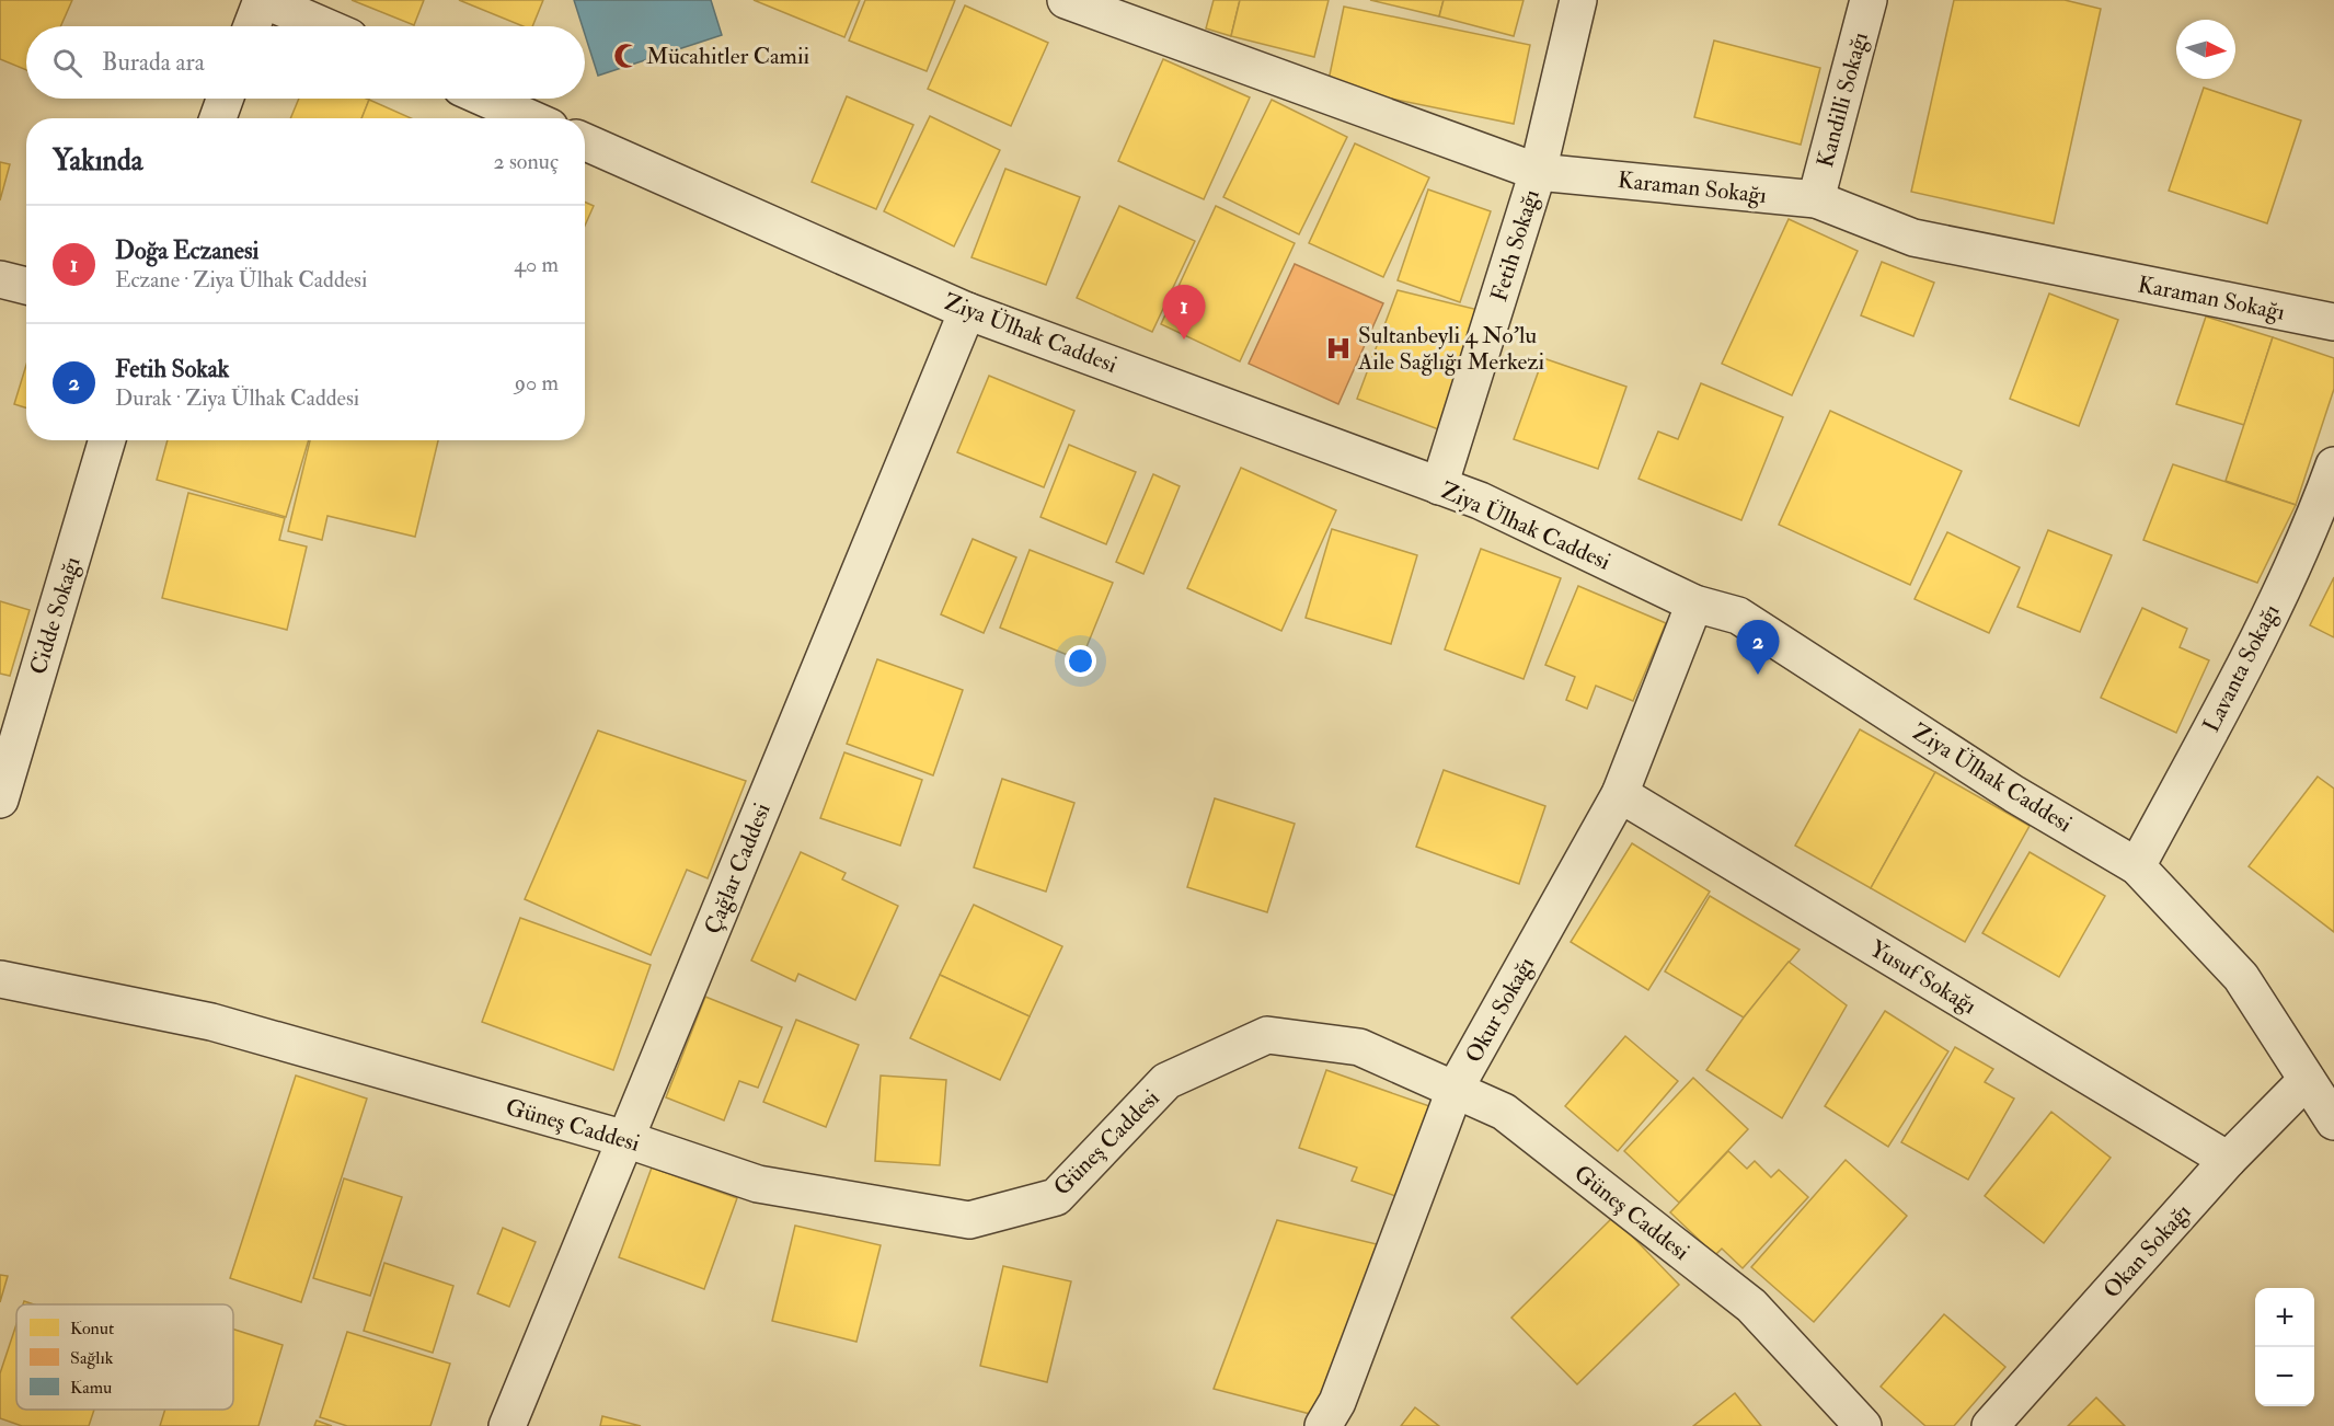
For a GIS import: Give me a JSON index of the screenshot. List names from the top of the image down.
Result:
{
  "streets": {
    "street": [
      "Kandilli Sokağı",
      "Karaman Sokağı",
      "Fetih Sokağı",
      "Ziya Ülhak Caddesi",
      "Cidde Sokağı",
      "Lavanta Sokağı",
      "Çağlar Caddesi",
      "Yusuf Sokağı",
      "Okur Sokağı",
      "Güneş Caddesi",
      "Okan Sokağı"
    ]
  },
  "crossings": [
    ["Kandilli Sokağı", "Karaman Sokağı"],
    ["Karaman Sokağı", "Fetih Sokağı"],
    ["Fetih Sokağı", "Ziya Ülhak Caddesi"],
    ["Ziya Ülhak Caddesi", "Lavanta Sokağı"],
    ["Ziya Ülhak Caddesi", "Çağlar Caddesi"],
    ["Ziya Ülhak Caddesi", "Okur Sokağı"],
    ["Ziya Ülhak Caddesi", "Okan Sokağı"],
    ["Çağlar Caddesi", "Güneş Caddesi"],
    ["Yusuf Sokağı", "Okur Sokağı"],
    ["Yusuf Sokağı", "Okan Sokağı"],
    ["Okur Sokağı", "Güneş Caddesi"]
  ],
  "places": {
    "mosque": ["Mücahitler Camii"],
    "hospital": ["Sultanbeyli 4 No'lu Aile Sağlığı Merkezi"]
  },
  "legend": ["Konut", "Sağlık", "Kamu"],
  "north": "right",
  "page": {
    "search": "Burada ara",
    "heading": ["Yakında", "2 sonuç"],
    "list": [
      {
        "mark": "1",
        "name": "Doğa Eczanesi",
        "note": "Eczane · Ziya Ülhak Caddesi",
        "value": "40 m"
      },
      {
        "mark": "2",
        "name": "Fetih Sokak",
        "note": "Durak · Ziya Ülhak Caddesi",
        "value": "90 m"
      }
    ],
    "pins": ["1", "2"],
    "map_buttons": ["+", "−"]
  }
}
